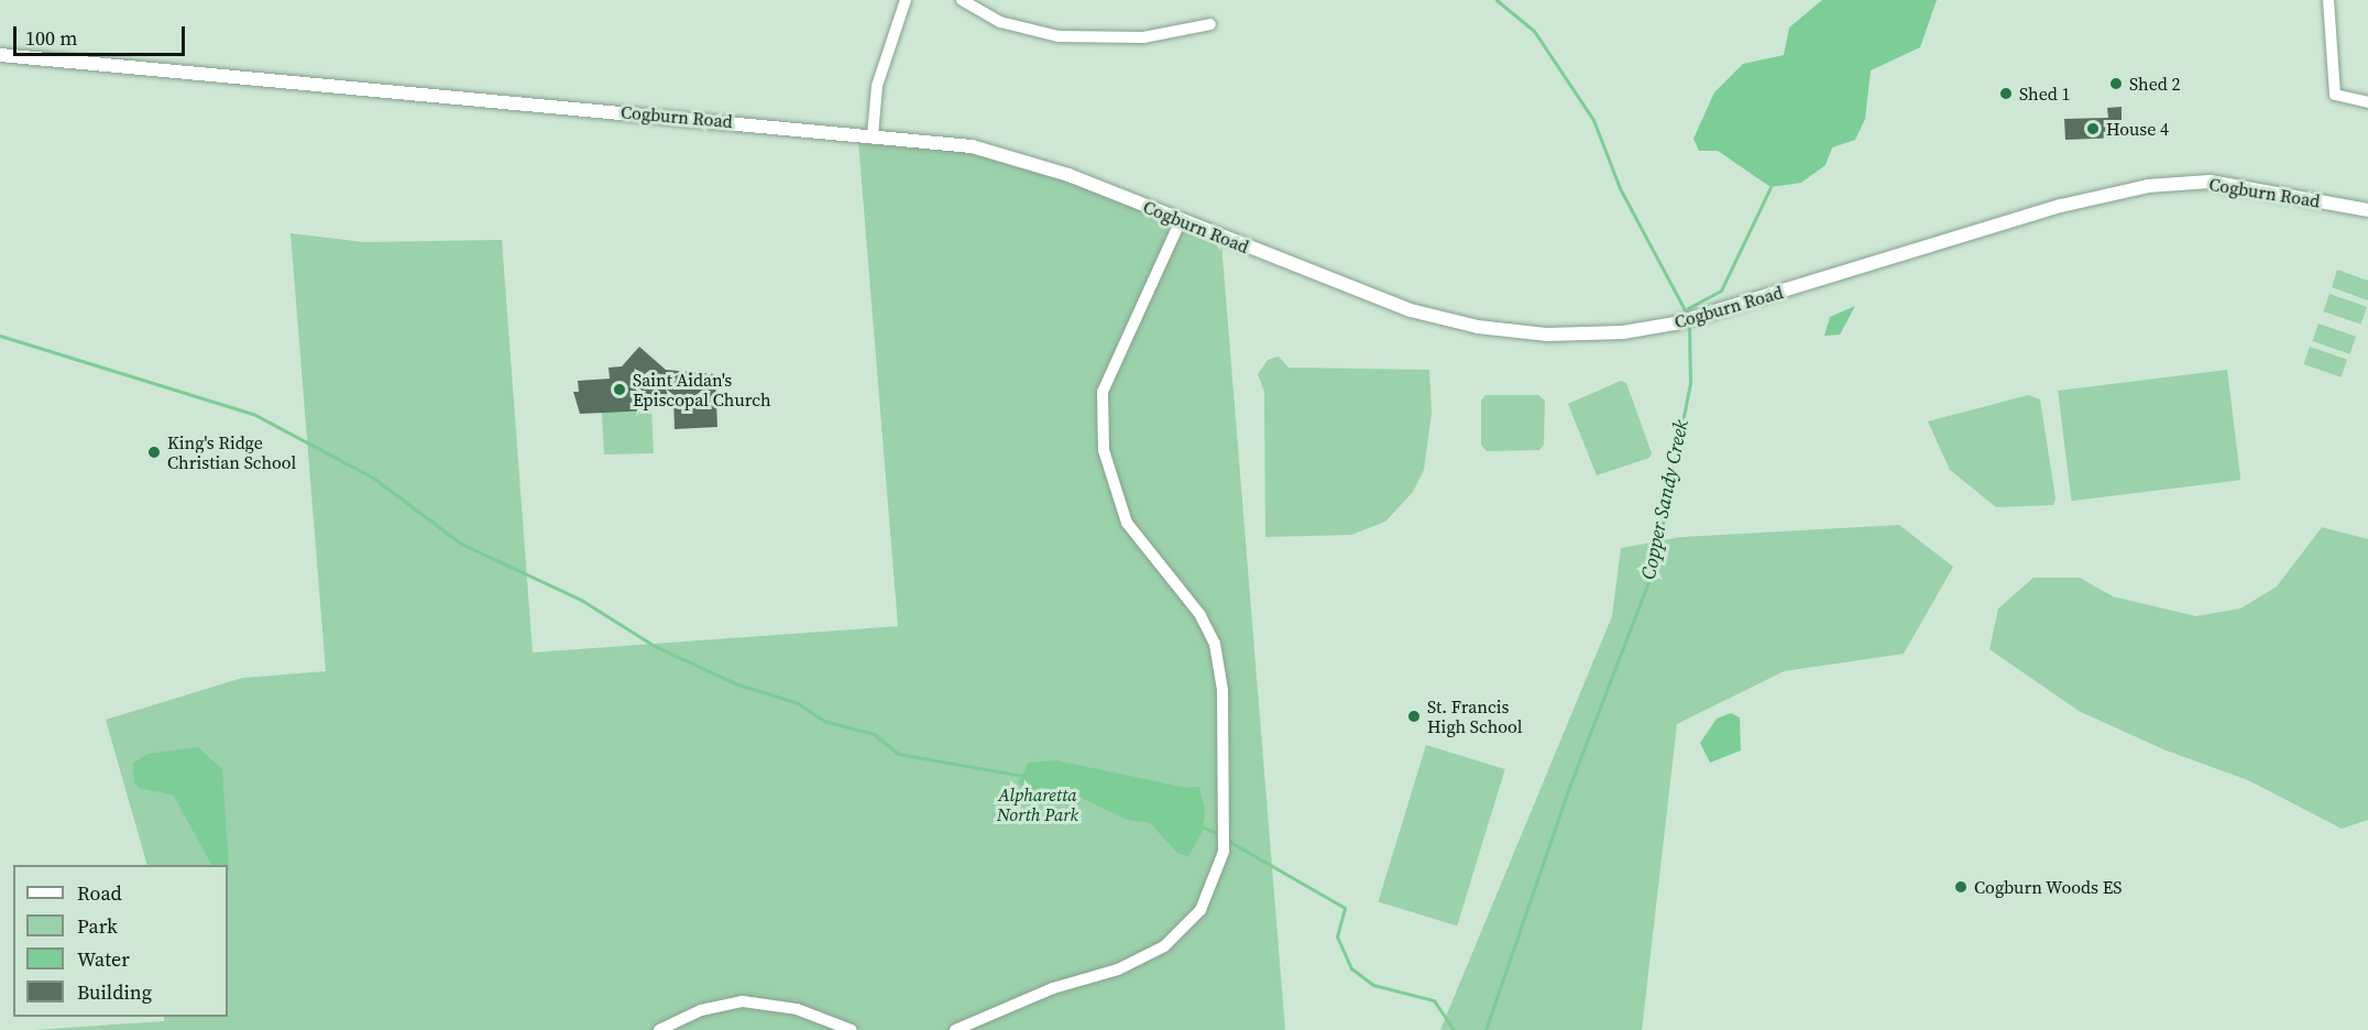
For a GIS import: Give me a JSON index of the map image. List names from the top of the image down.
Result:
{
  "streets": {
    "street": ["Cogburn Road"]
  },
  "water": ["Copper Sandy Creek"],
  "parks": ["Alpharetta North Park"],
  "places": [
    "Shed 2",
    "Shed 1",
    "House 4",
    "Saint Aidan's Episcopal Church",
    "King's Ridge Christian School",
    "St. Francis High School",
    "Cogburn Woods ES"
  ],
  "legend": [
    "Road",
    "Park",
    "Water",
    "Building"
  ],
  "scale_bar": "100 m"
}
